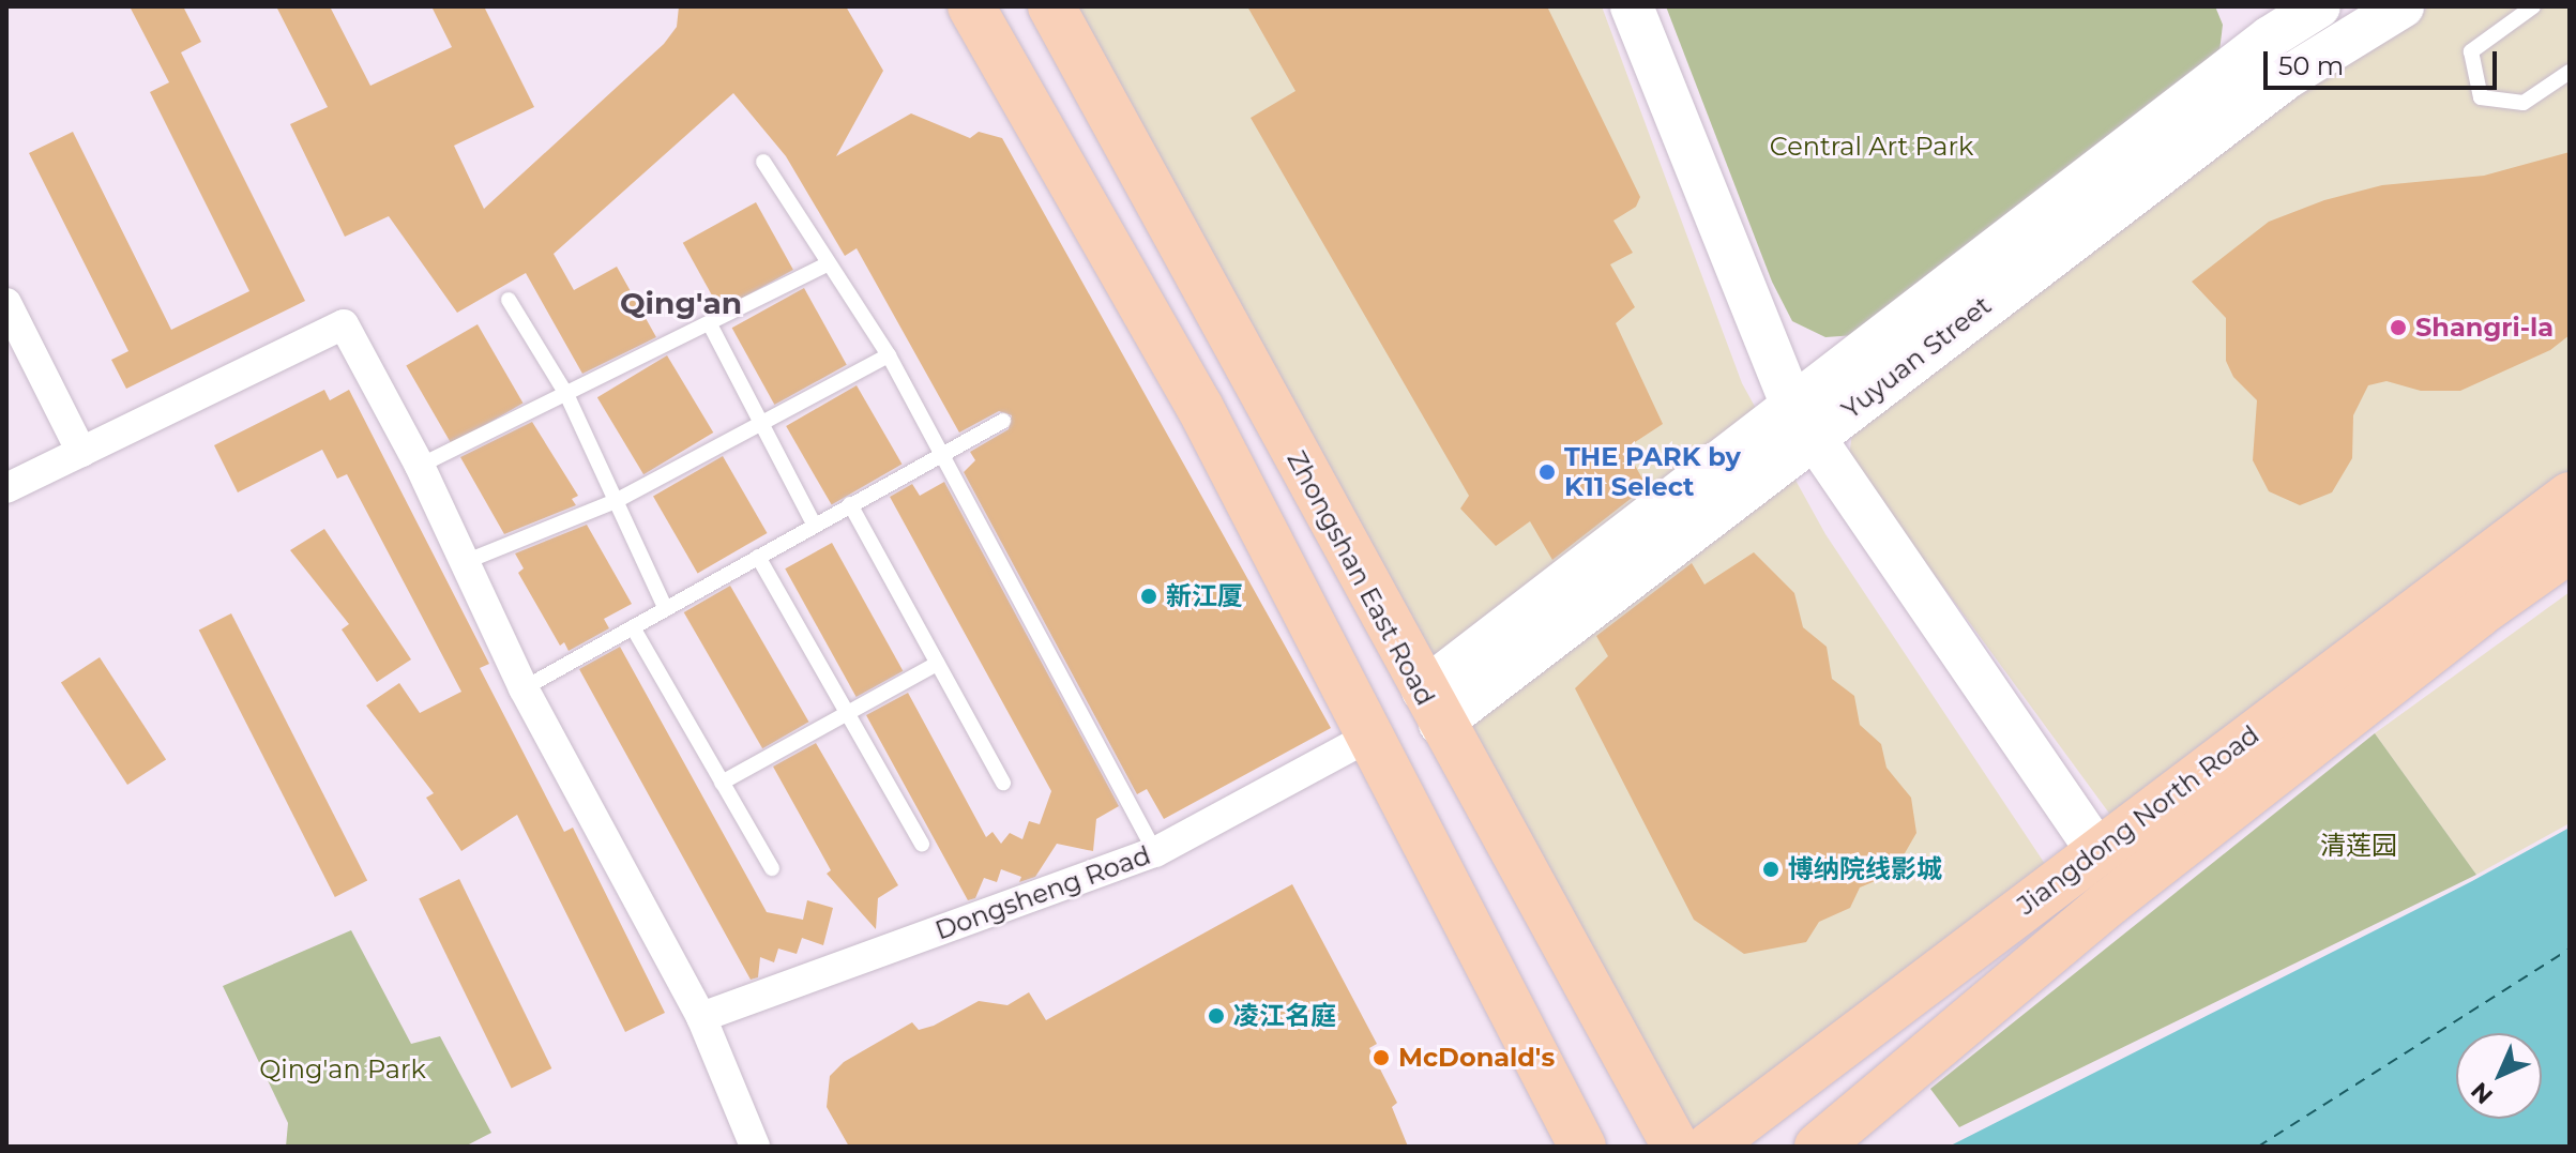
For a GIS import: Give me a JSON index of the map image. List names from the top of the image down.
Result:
{
  "streets": {
    "main road": ["Zhongshan East Road", "Jiangdong North Road"],
    "street": ["Yuyuan Street", "Dongsheng Road"]
  },
  "crossings": [
    ["Yuyuan Street", "Zhongshan East Road"]
  ],
  "districts": ["Qing'an"],
  "parks": ["Central Art Park", "清莲园", "Qing'an Park"],
  "places": [
    "Shangri-la",
    "THE PARK by K11 Select",
    "新江厦",
    "博纳院线影城",
    "凌江名庭",
    "McDonald's"
  ],
  "scale_bar": "50 m",
  "north": "bottom left"
}
